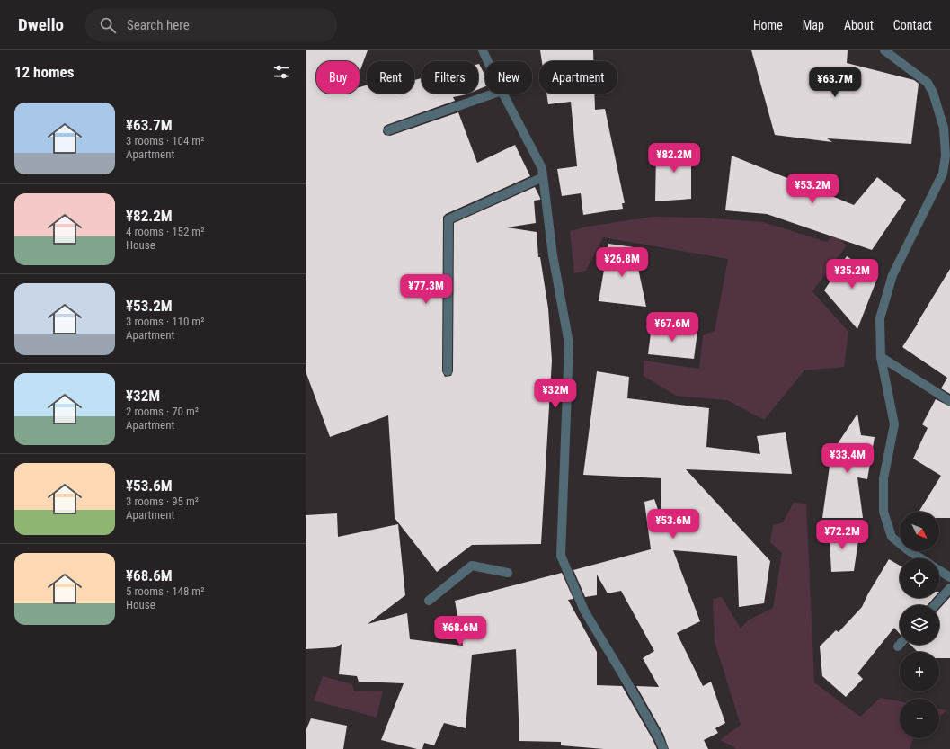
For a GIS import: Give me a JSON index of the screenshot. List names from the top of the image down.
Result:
{
  "north": "bottom right",
  "page": {
    "header": "Dwello",
    "search": "Search here",
    "nav": [
      "Home",
      "Map",
      "About",
      "Contact"
    ],
    "heading": "12 homes",
    "chip": [
      "Buy",
      "Rent",
      "Filters",
      "New",
      "Apartment"
    ],
    "price": [
      "¥63.7M",
      "¥82.2M",
      "¥53.2M",
      "¥26.8M",
      "¥35.2M",
      "¥77.3M",
      "¥67.6M",
      "¥32M",
      "¥33.4M",
      "¥53.6M",
      "¥72.2M",
      "¥68.6M"
    ],
    "list": [
      {
        "name": "¥63.7M",
        "note": "3 rooms · 104 m² · Apartment"
      },
      {
        "name": "¥82.2M",
        "note": "4 rooms · 152 m² · House"
      },
      {
        "name": "¥53.2M",
        "note": "3 rooms · 110 m² · Apartment"
      },
      {
        "name": "¥32M",
        "note": "2 rooms · 70 m² · Apartment"
      },
      {
        "name": "¥53.6M",
        "note": "3 rooms · 95 m² · Apartment"
      },
      {
        "name": "¥68.6M",
        "note": "5 rooms · 148 m² · House"
      }
    ],
    "map_buttons": ["+", "−"]
  }
}
